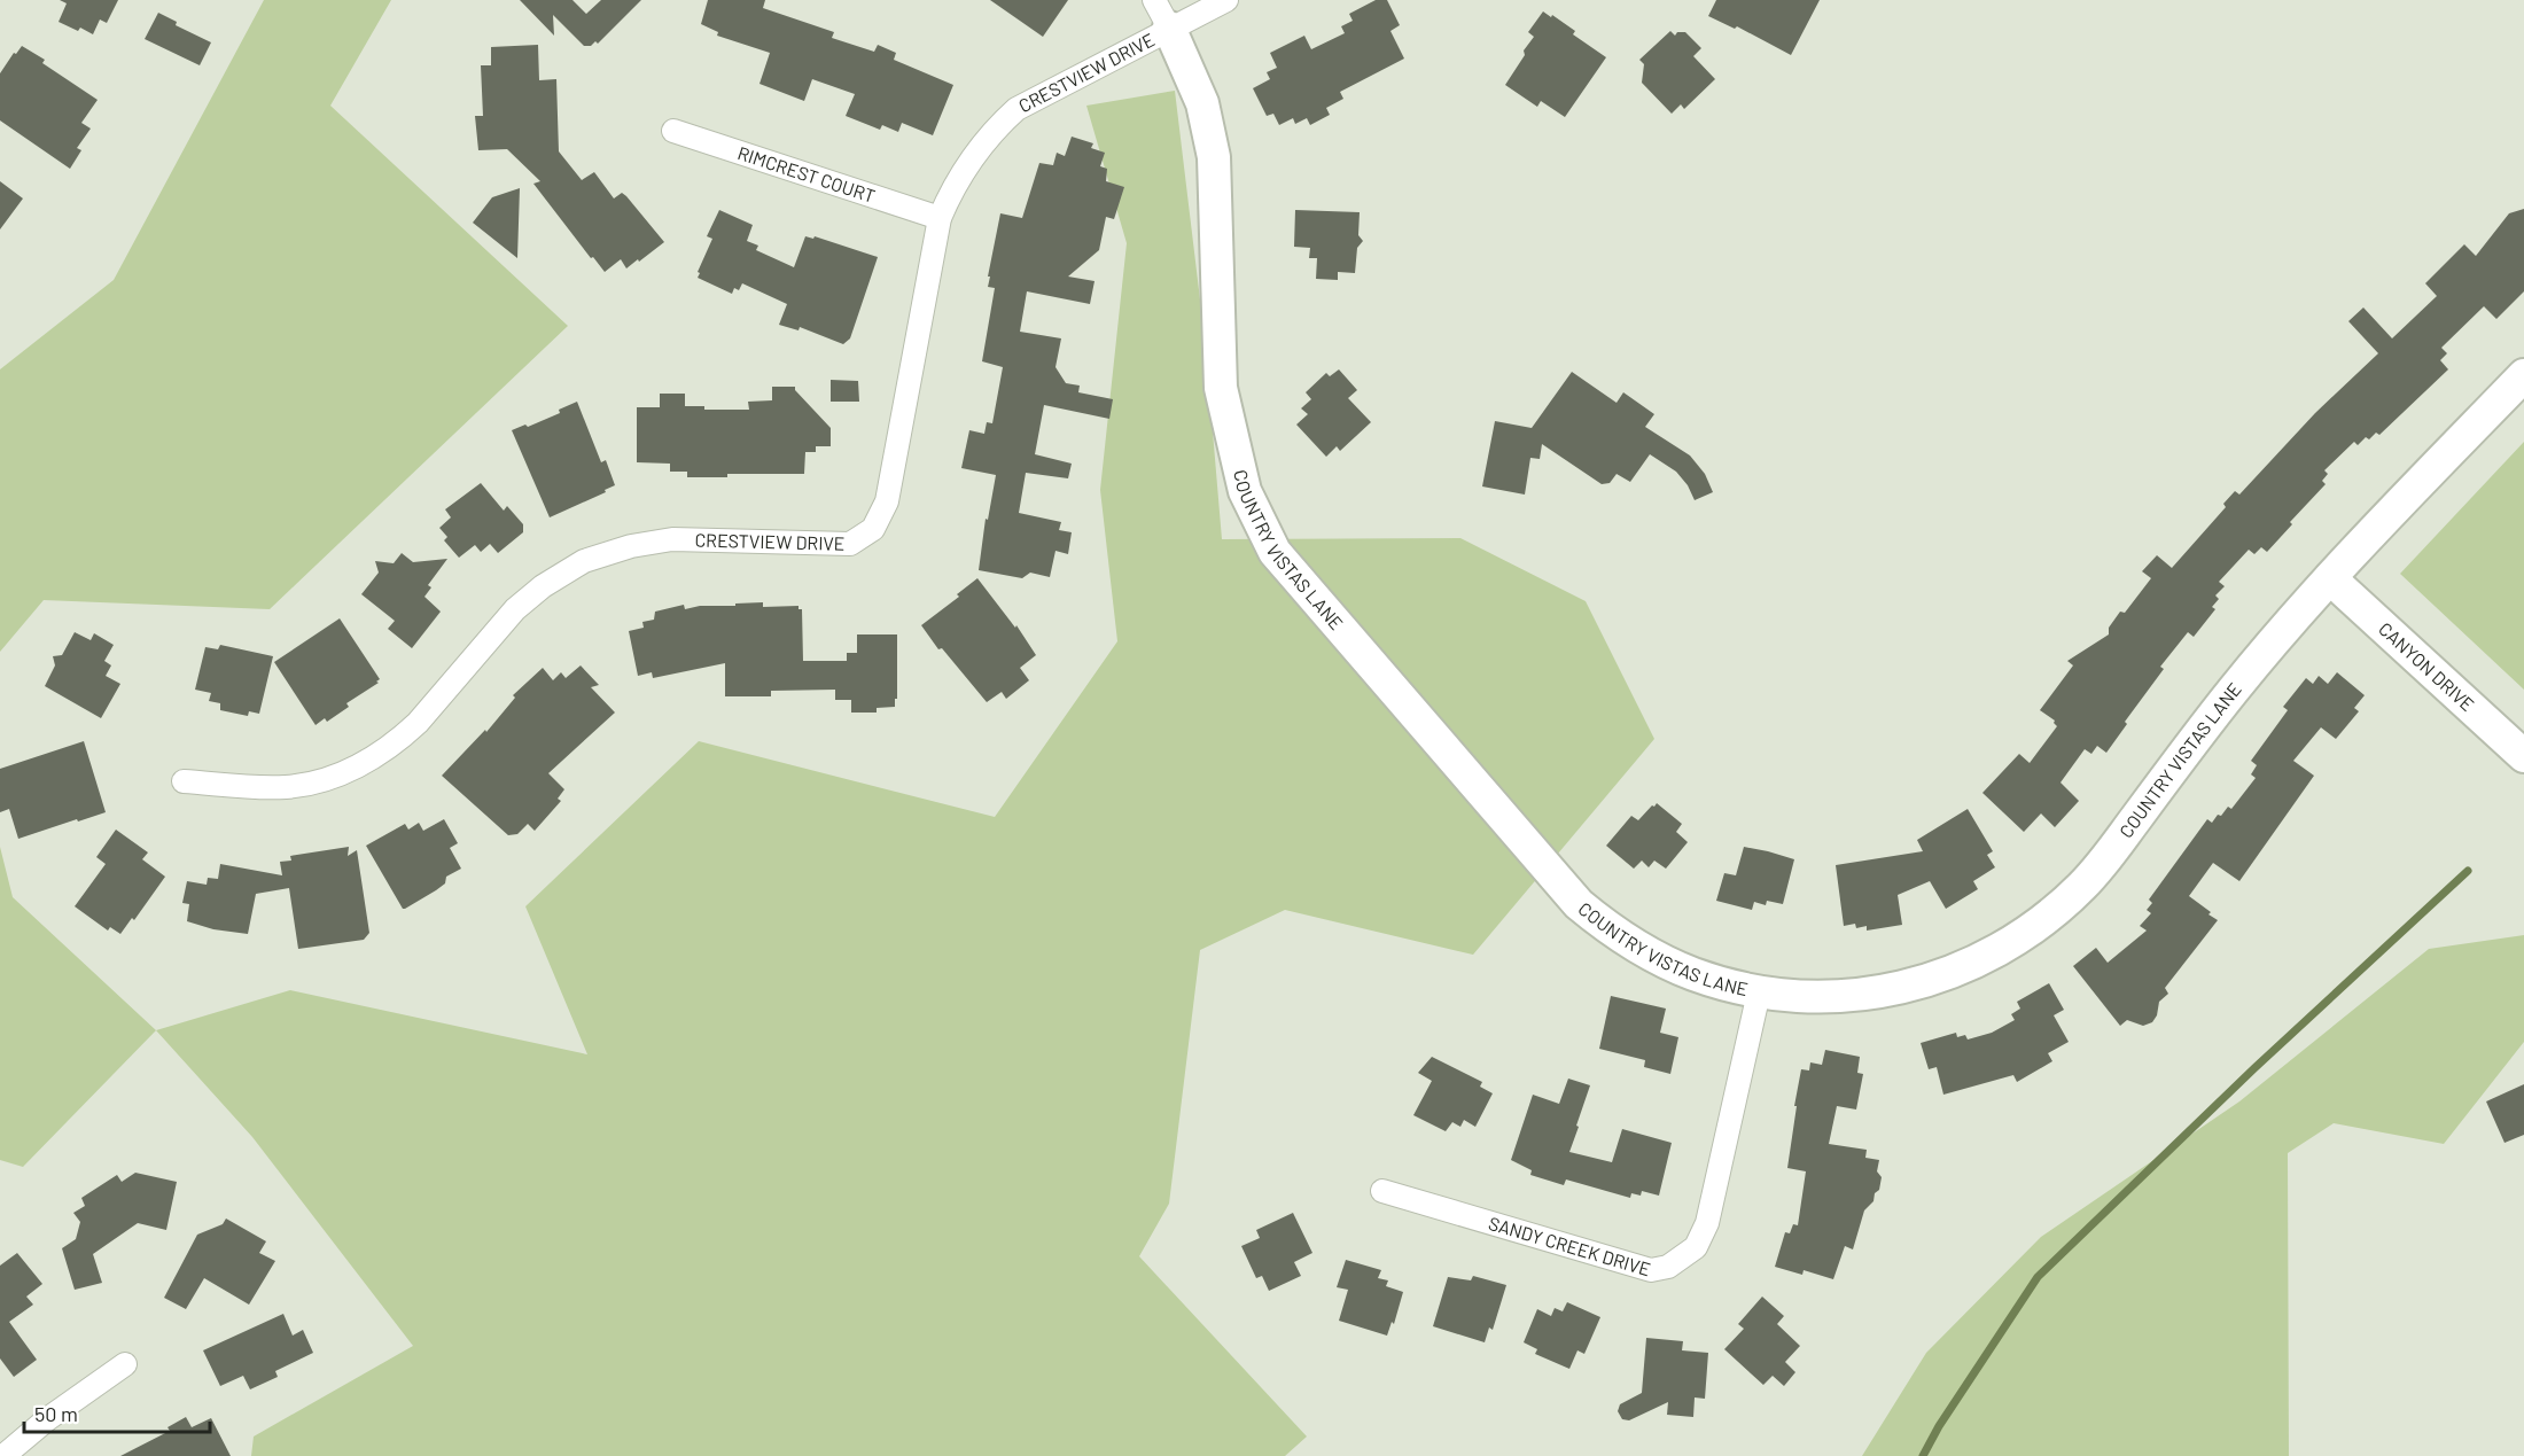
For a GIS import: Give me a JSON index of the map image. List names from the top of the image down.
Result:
{
  "streets": {
    "street": [
      "CRESTVIEW DRIVE",
      "RIMCREST COURT",
      "COUNTRY VISTAS LANE",
      "CANYON DRIVE",
      "SANDY CREEK DRIVE"
    ]
  },
  "crossings": [
    ["CRESTVIEW DRIVE", "RIMCREST COURT"],
    ["CRESTVIEW DRIVE", "COUNTRY VISTAS LANE"],
    ["COUNTRY VISTAS LANE", "CANYON DRIVE"],
    ["COUNTRY VISTAS LANE", "SANDY CREEK DRIVE"]
  ],
  "scale_bar": "50 m"
}
